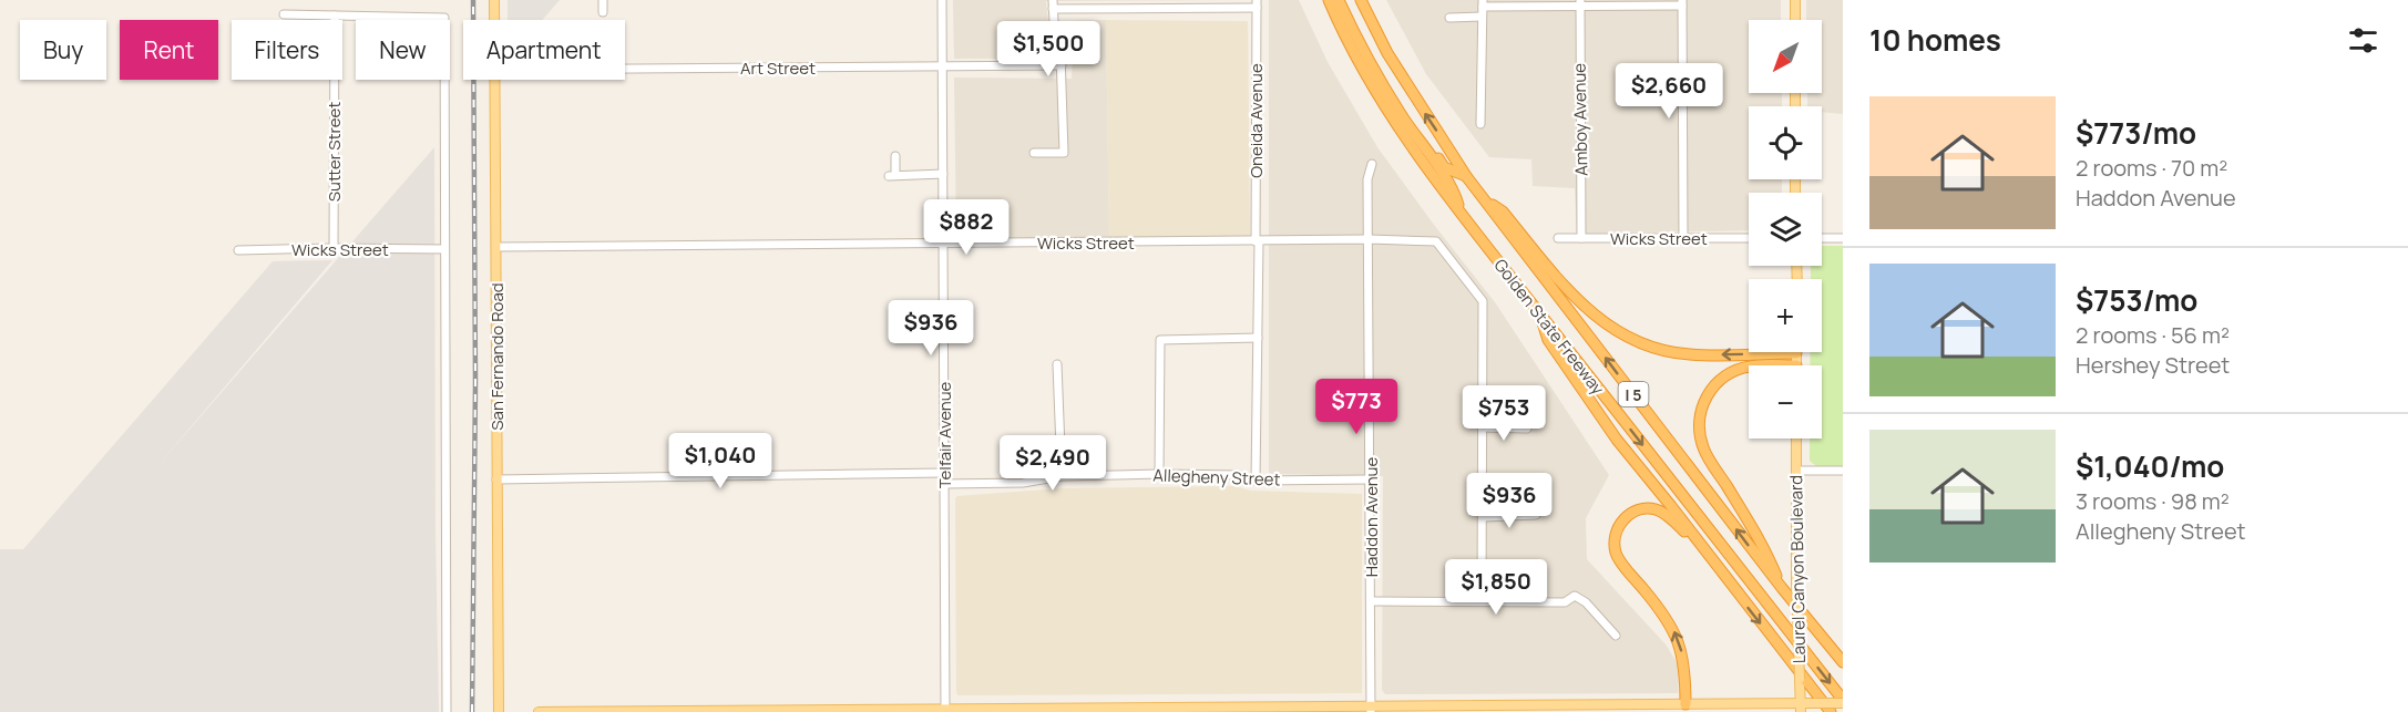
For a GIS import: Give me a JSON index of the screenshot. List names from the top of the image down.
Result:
{
  "streets": {
    "highway": ["Golden State Freeway", "I 5"],
    "main road": ["San Fernando Road", "Laurel Canyon Boulevard"],
    "street": [
      "Art Street",
      "Amboy Avenue",
      "Oneida Avenue",
      "Sutter Street",
      "Wicks Street",
      "Telfair Avenue",
      "Allegheny Street",
      "Haddon Avenue"
    ]
  },
  "crossings": [
    ["Art Street", "Telfair Avenue"],
    ["Amboy Avenue", "Wicks Street"],
    ["Oneida Avenue", "Wicks Street"],
    ["Oneida Avenue", "Allegheny Street"],
    ["Sutter Street", "Wicks Street"],
    ["Wicks Street", "San Fernando Road"],
    ["Wicks Street", "Telfair Avenue"],
    ["Wicks Street", "Haddon Avenue"],
    ["Telfair Avenue", "Allegheny Street"],
    ["Allegheny Street", "Haddon Avenue"]
  ],
  "north": "bottom left",
  "page": {
    "heading": "10 homes",
    "map_buttons": ["+", "−"],
    "chip": [
      "Buy",
      "Rent",
      "Filters",
      "New",
      "Apartment"
    ],
    "price": [
      "$1,500",
      "$2,660",
      "$882",
      "$936",
      "$773",
      "$753",
      "$1,040",
      "$2,490",
      "$936",
      "$1,850"
    ],
    "list": [
      {
        "name": "$773/mo",
        "note": "2 rooms · 70 m² · Haddon Avenue"
      },
      {
        "name": "$753/mo",
        "note": "2 rooms · 56 m² · Hershey Street"
      },
      {
        "name": "$1,040/mo",
        "note": "3 rooms · 98 m² · Allegheny Street"
      }
    ]
  }
}
